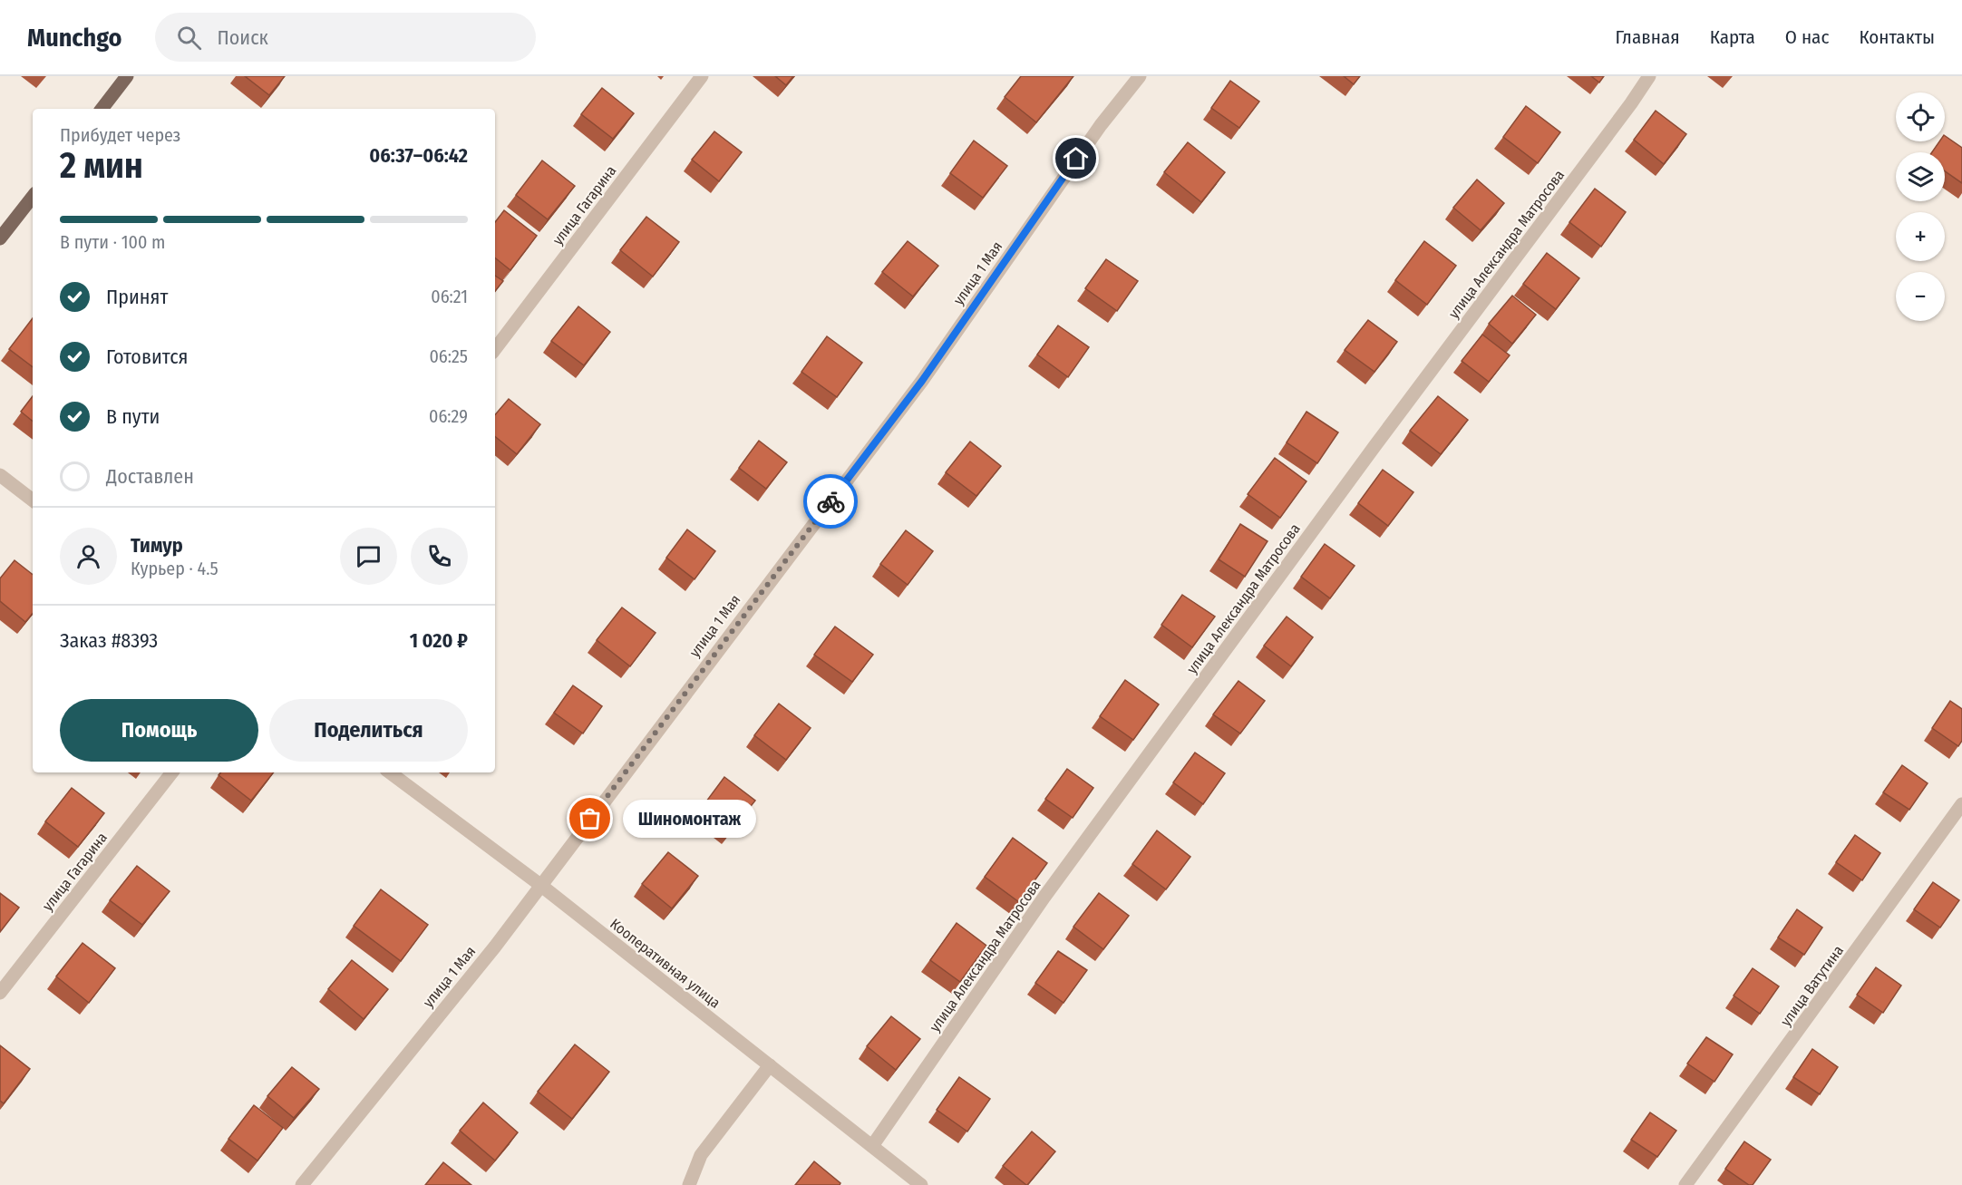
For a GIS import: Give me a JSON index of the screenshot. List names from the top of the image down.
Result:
{
  "streets": {
    "street": [
      "улица Гагарина",
      "улица Александра Матросова",
      "улица 1 Мая",
      "Кооперативная улица",
      "улица Ватутина"
    ]
  },
  "crossings": [
    ["улица Александра Матросова", "Кооперативная улица"],
    ["улица 1 Мая", "Кооперативная улица"]
  ],
  "places": ["Шиномонтаж"],
  "page": {
    "header": "Munchgo",
    "search": "Поиск",
    "nav": [
      "Главная",
      "Карта",
      "О нас",
      "Контакты"
    ],
    "map_buttons": ["+", "−"],
    "heading": ["2 мин", "Прибудет через", "06:37–06:42"],
    "panel": [
      "Тимур",
      "Курьер · 4.5",
      "Заказ #8393",
      "1 020 ₽"
    ],
    "bar": "В пути · 100 m",
    "list": [
      ["Принят", "06:21"],
      ["Готовится", "06:25"],
      ["В пути", "06:29"],
      "Доставлен"
    ],
    "buttons": ["Помощь", "Поделиться"],
    "bubble": "Шиномонтаж"
  }
}
